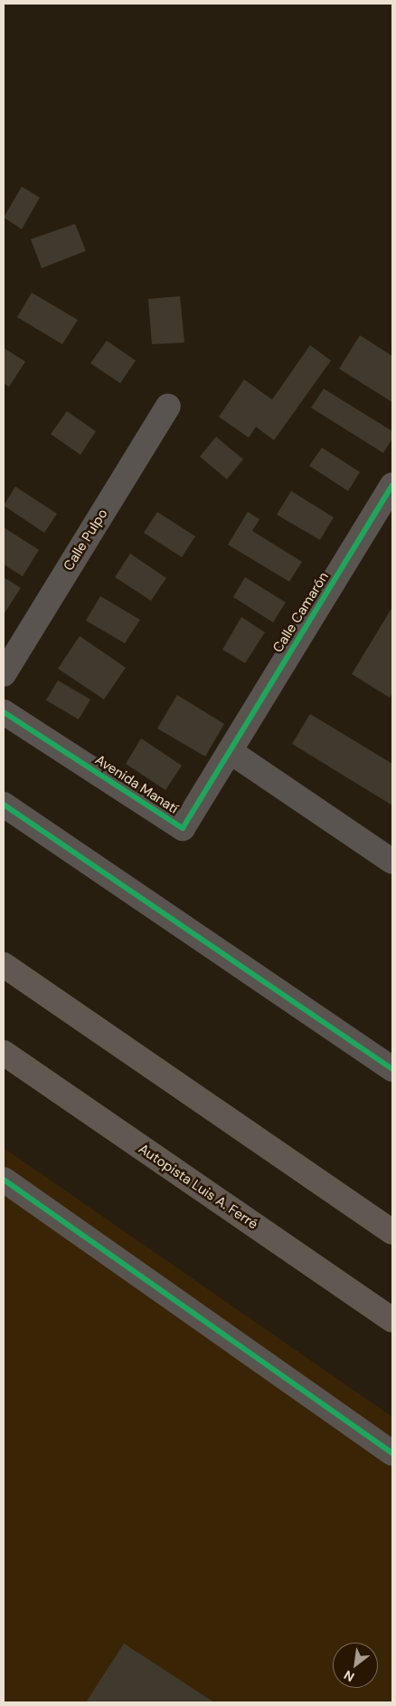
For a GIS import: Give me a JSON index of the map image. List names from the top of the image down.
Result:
{
  "streets": {
    "highway": ["Autopista Luis A. Ferré"],
    "street": ["Calle Pulpo", "Calle Camarón", "Avenida Manatí"]
  },
  "crossings": [
    ["Calle Camarón", "Avenida Manatí"]
  ],
  "north": "bottom left"
}
